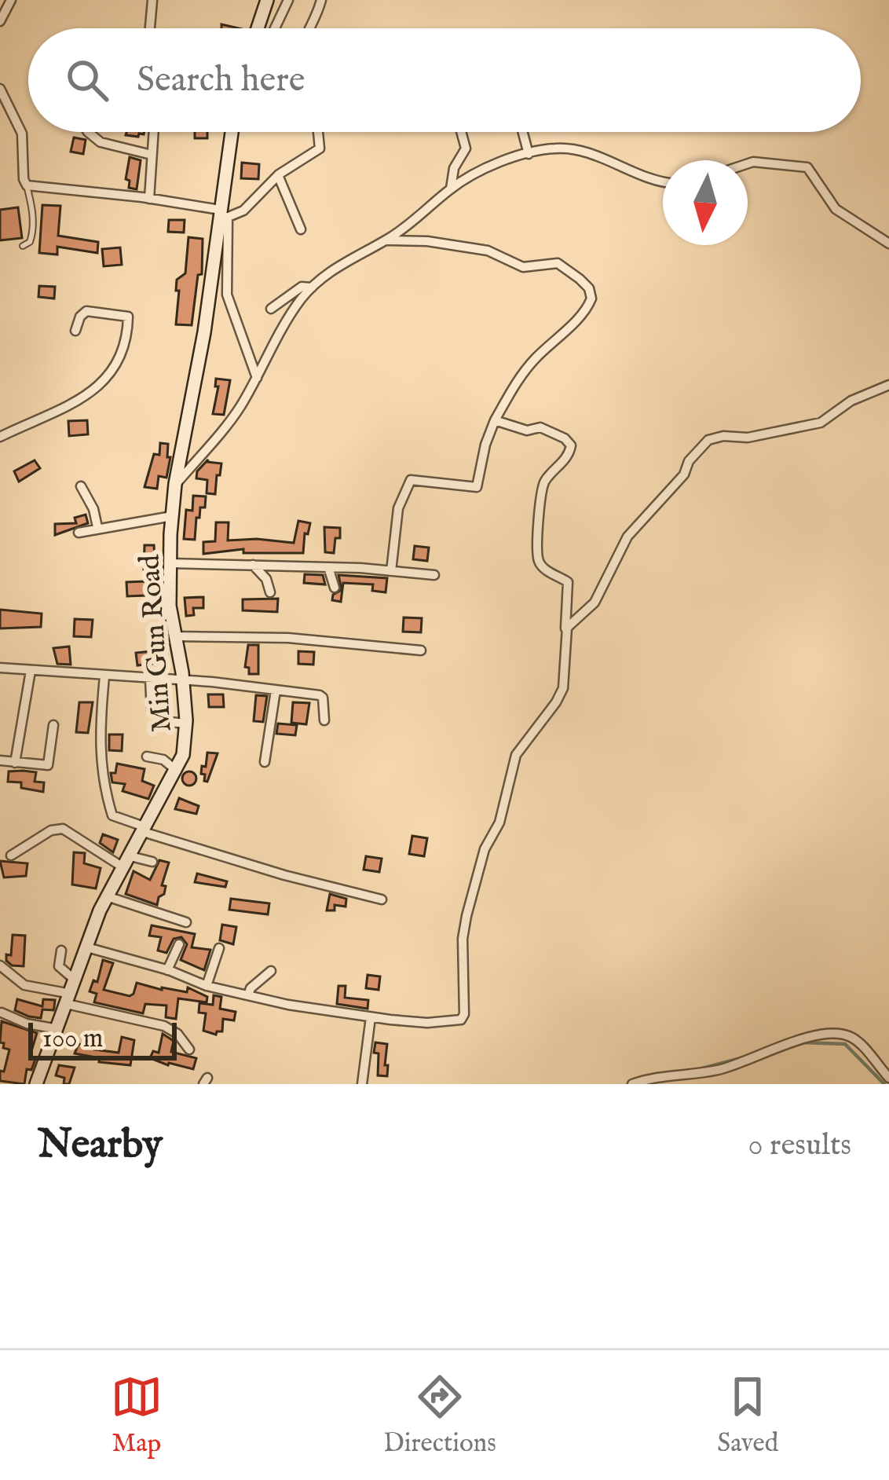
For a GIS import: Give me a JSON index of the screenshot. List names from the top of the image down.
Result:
{
  "streets": {
    "street": ["Min Gun Road"]
  },
  "scale_bar": "100 m",
  "north": "bottom",
  "page": {
    "search": "Search here",
    "scale": "100 m",
    "heading": ["Nearby", "0 results"],
    "nav": ["Map", "Directions", "Saved"]
  }
}
